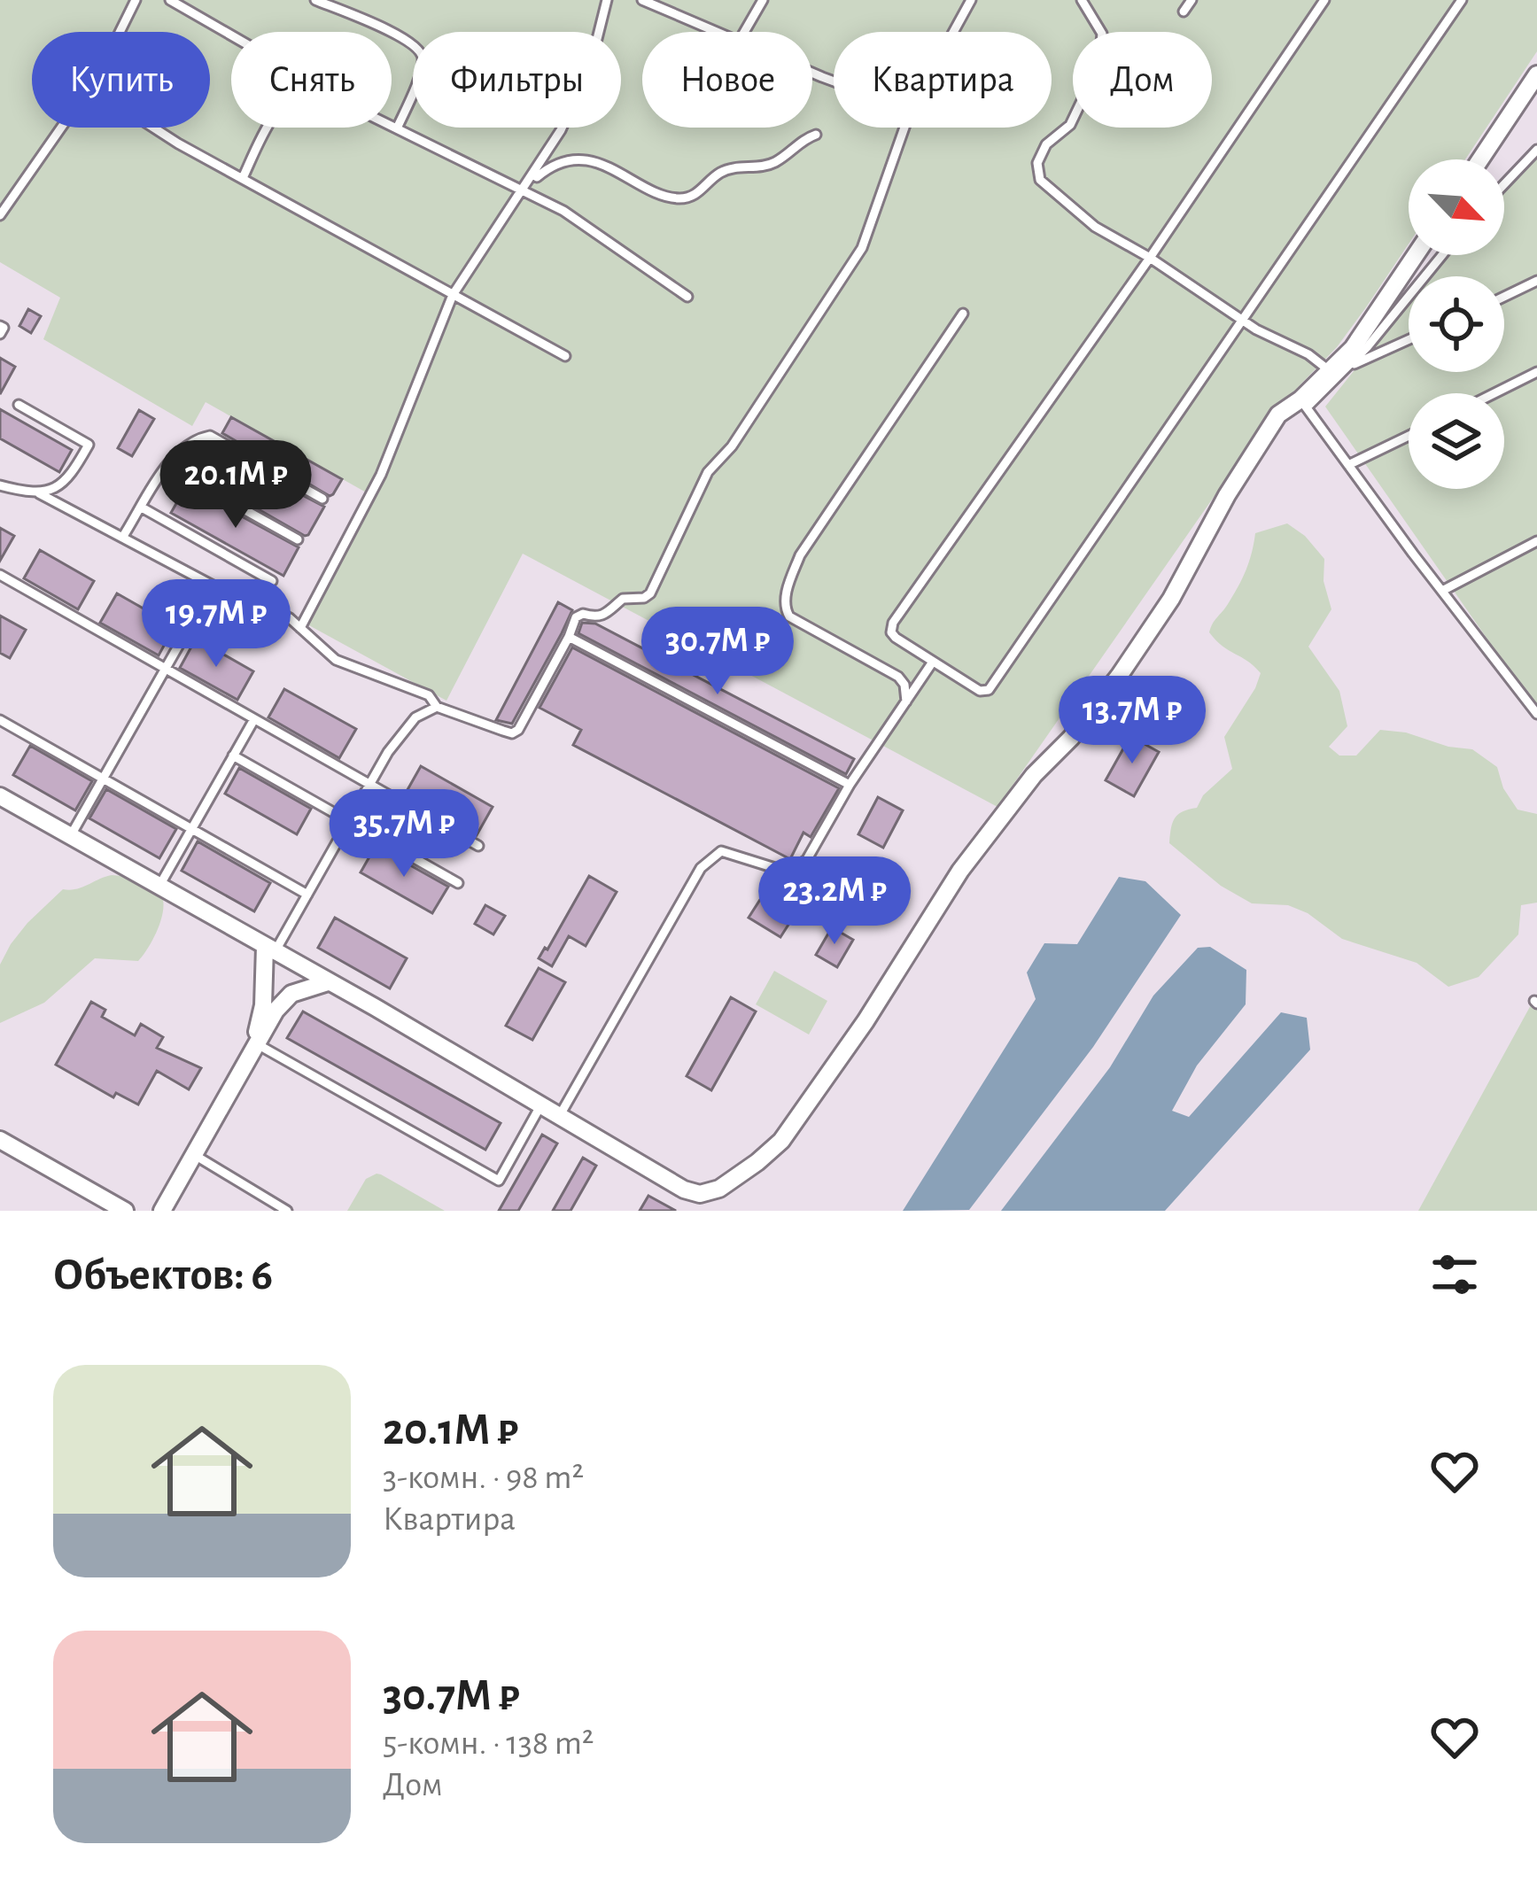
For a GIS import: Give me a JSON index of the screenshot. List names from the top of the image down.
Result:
{
  "north": "bottom right",
  "page": {
    "chip": [
      "Купить",
      "Снять",
      "Фильтры",
      "Новое",
      "Квартира",
      "Дом"
    ],
    "price": [
      "20.1M ₽",
      "19.7M ₽",
      "30.7M ₽",
      "13.7M ₽",
      "35.7M ₽",
      "23.2M ₽"
    ],
    "heading": "Объектов: 6",
    "list": [
      {
        "name": "20.1M ₽",
        "note": "3-комн. · 98 m² · Квартира"
      },
      {
        "name": "30.7M ₽",
        "note": "5-комн. · 138 m² · Дом"
      }
    ]
  }
}
